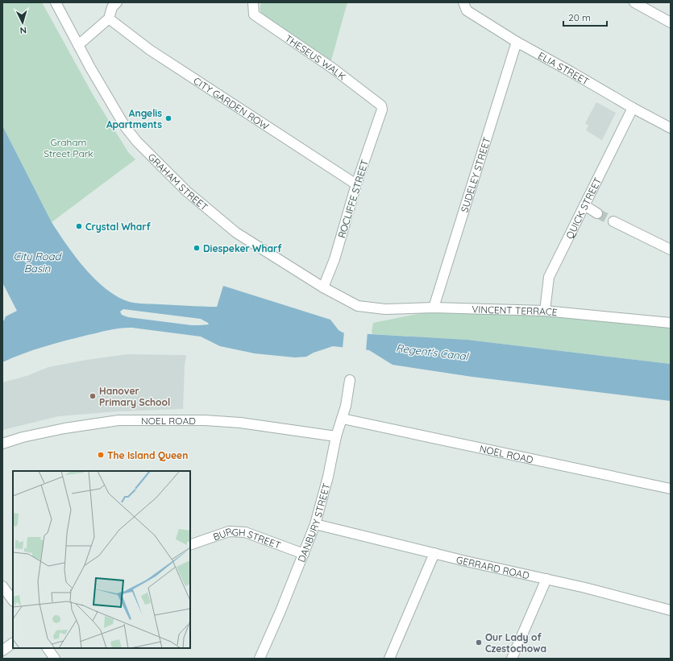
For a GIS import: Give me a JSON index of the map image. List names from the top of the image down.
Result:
{
  "streets": {
    "street": [
      "THESEUS WALK",
      "ELIA STREET",
      "CITY GARDEN ROW",
      "SUDELEY STREET",
      "GRAHAM STREET",
      "ROCLIFFE STREET",
      "QUICK STREET",
      "VINCENT TERRACE",
      "NOEL ROAD",
      "DANBURY STREET",
      "BURGH STREET",
      "GERRARD ROAD"
    ]
  },
  "crossings": [
    ["THESEUS WALK", "ROCLIFFE STREET"],
    ["ELIA STREET", "SUDELEY STREET"],
    ["ELIA STREET", "QUICK STREET"],
    ["CITY GARDEN ROW", "ROCLIFFE STREET"],
    ["SUDELEY STREET", "VINCENT TERRACE"],
    ["GRAHAM STREET", "ROCLIFFE STREET"],
    ["GRAHAM STREET", "VINCENT TERRACE"],
    ["QUICK STREET", "VINCENT TERRACE"],
    ["NOEL ROAD", "DANBURY STREET"],
    ["DANBURY STREET", "BURGH STREET"],
    ["DANBURY STREET", "GERRARD ROAD"]
  ],
  "water": ["City Road Basin", "Regent's Canal"],
  "parks": ["Graham Street Park"],
  "places": [
    "Angelis Apartments",
    "Crystal Wharf",
    "Diespeker Wharf",
    "Hanover Primary School",
    "The Island Queen",
    "Our Lady of Czestochowa"
  ],
  "scale_bar": "20 m",
  "north": "bottom"
}
